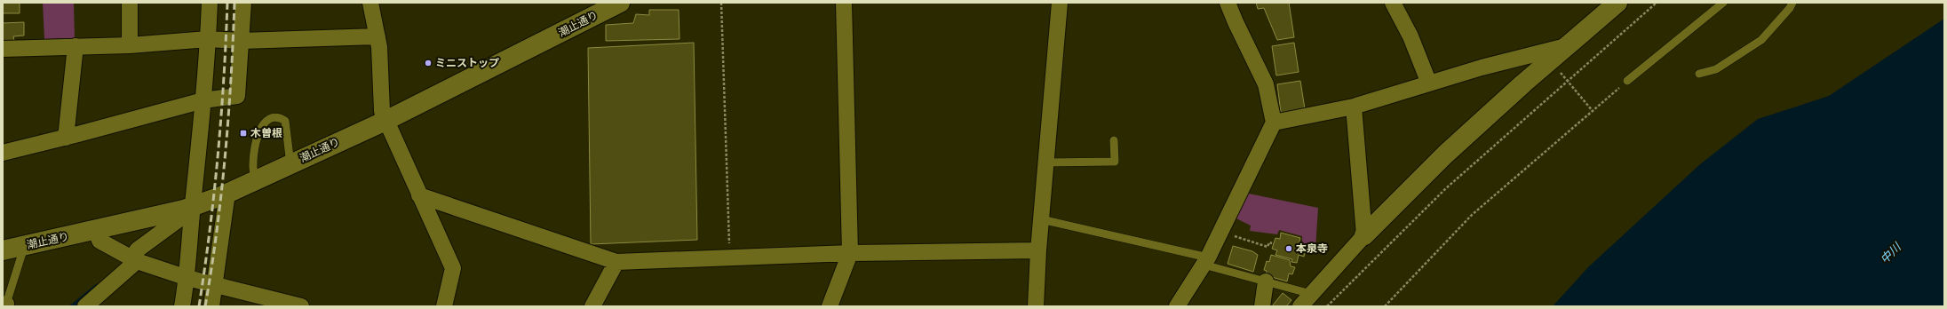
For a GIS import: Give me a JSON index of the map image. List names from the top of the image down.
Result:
{
  "streets": {
    "street": ["潮止通り"]
  },
  "water": ["中川"],
  "places": {
    "other": ["ミニストップ", "本泉寺"],
    "transit": ["木曽根"]
  }
}
